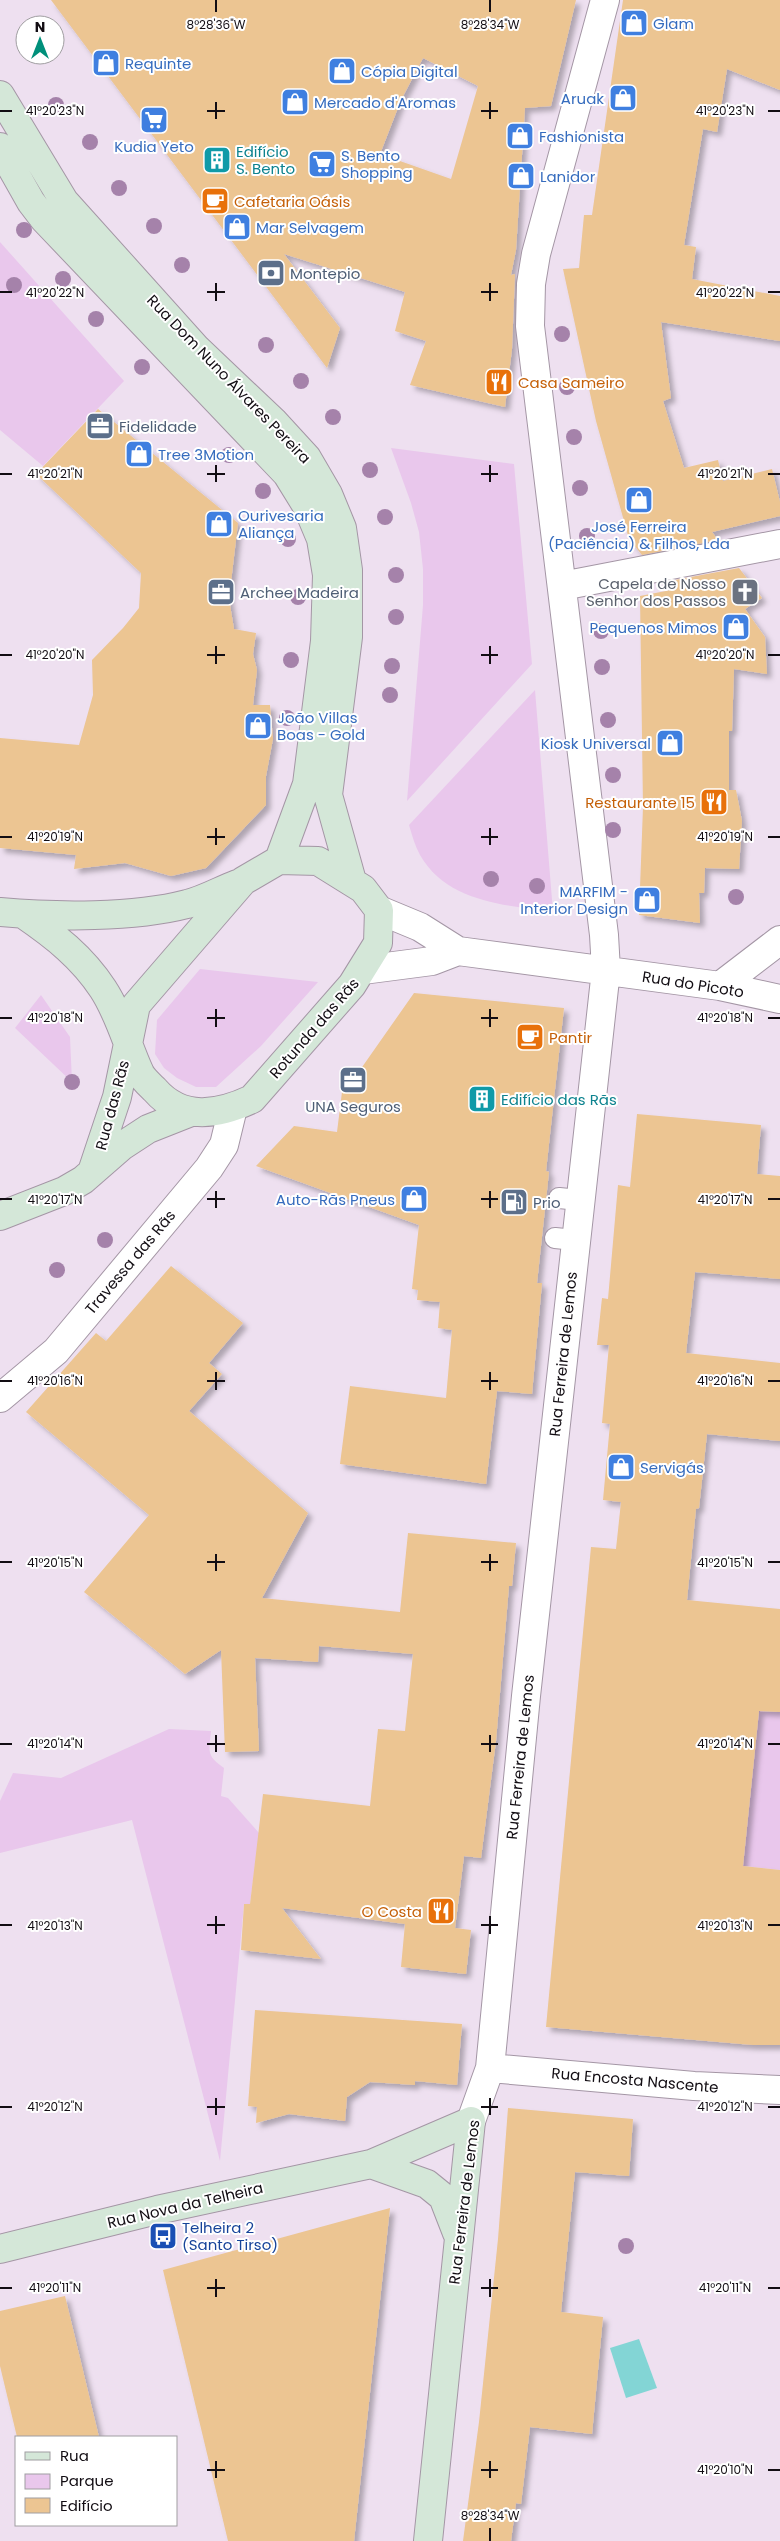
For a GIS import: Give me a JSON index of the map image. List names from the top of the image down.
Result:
{
  "streets": {
    "main road": [
      "Rua Dom Nuno Álvares Pereira",
      "Rotunda das Rãs",
      "Rua das Rãs",
      "Rua Ferreira de Lemos",
      "Rua Nova da Telheira"
    ],
    "street": ["Rua do Picoto", "Travessa das Rãs", "Rua Encosta Nascente"]
  },
  "crossings": [
    ["Rua do Picoto", "Rua Ferreira de Lemos"],
    ["Rotunda das Rãs", "Rua das Rãs"],
    ["Rotunda das Rãs", "Travessa das Rãs"],
    ["Rua Ferreira de Lemos", "Rua Encosta Nascente"],
    ["Rua Ferreira de Lemos", "Rua Nova da Telheira"]
  ],
  "places": {
    "shop": [
      "Glam",
      "Requinte",
      "Cópia Digital",
      "Aruak",
      "Mercado d'Aromas",
      "Fashionista",
      "Lanidor",
      "Mar Selvagem",
      "Tree 3Motion",
      "José Ferreira (Paciência) & Filhos, Lda",
      "Ourivesaria Aliança",
      "Pequenos Mimos",
      "João Villas Boas - Gold",
      "Kiosk Universal",
      "MARFIM - Interior Design",
      "Auto-Rãs Pneus",
      "Servigás"
    ],
    "supermarket": ["Kudia Yeto", "S. Bento Shopping"],
    "building": ["Edifício S. Bento", "Edifício das Rãs"],
    "cafe": ["Cafetaria Oásis", "Pantir"],
    "bank": ["Montepio"],
    "restaurant": ["Casa Sameiro", "Restaurante 15", "O Costa"],
    "office": ["Fidelidade", "Archee Madeira", "UNA Seguros"],
    "church": ["Capela de Nosso Senhor dos Passos"],
    "fuel station": ["Prio"],
    "bus stop": ["Telheira 2 (Santo Tirso)"]
  },
  "legend": ["Rua", "Parque", "Edifício"],
  "north": "top",
  "coordinates": [
    "8°28'36\"W",
    "8°28'34\"W",
    "41°20'23\"N",
    "41°20'22\"N",
    "41°20'21\"N",
    "41°20'20\"N",
    "41°20'19\"N",
    "41°20'18\"N",
    "41°20'17\"N",
    "41°20'16\"N",
    "41°20'15\"N",
    "41°20'14\"N",
    "41°20'13\"N",
    "41°20'12\"N",
    "41°20'11\"N",
    "41°20'10\"N"
  ]
}
